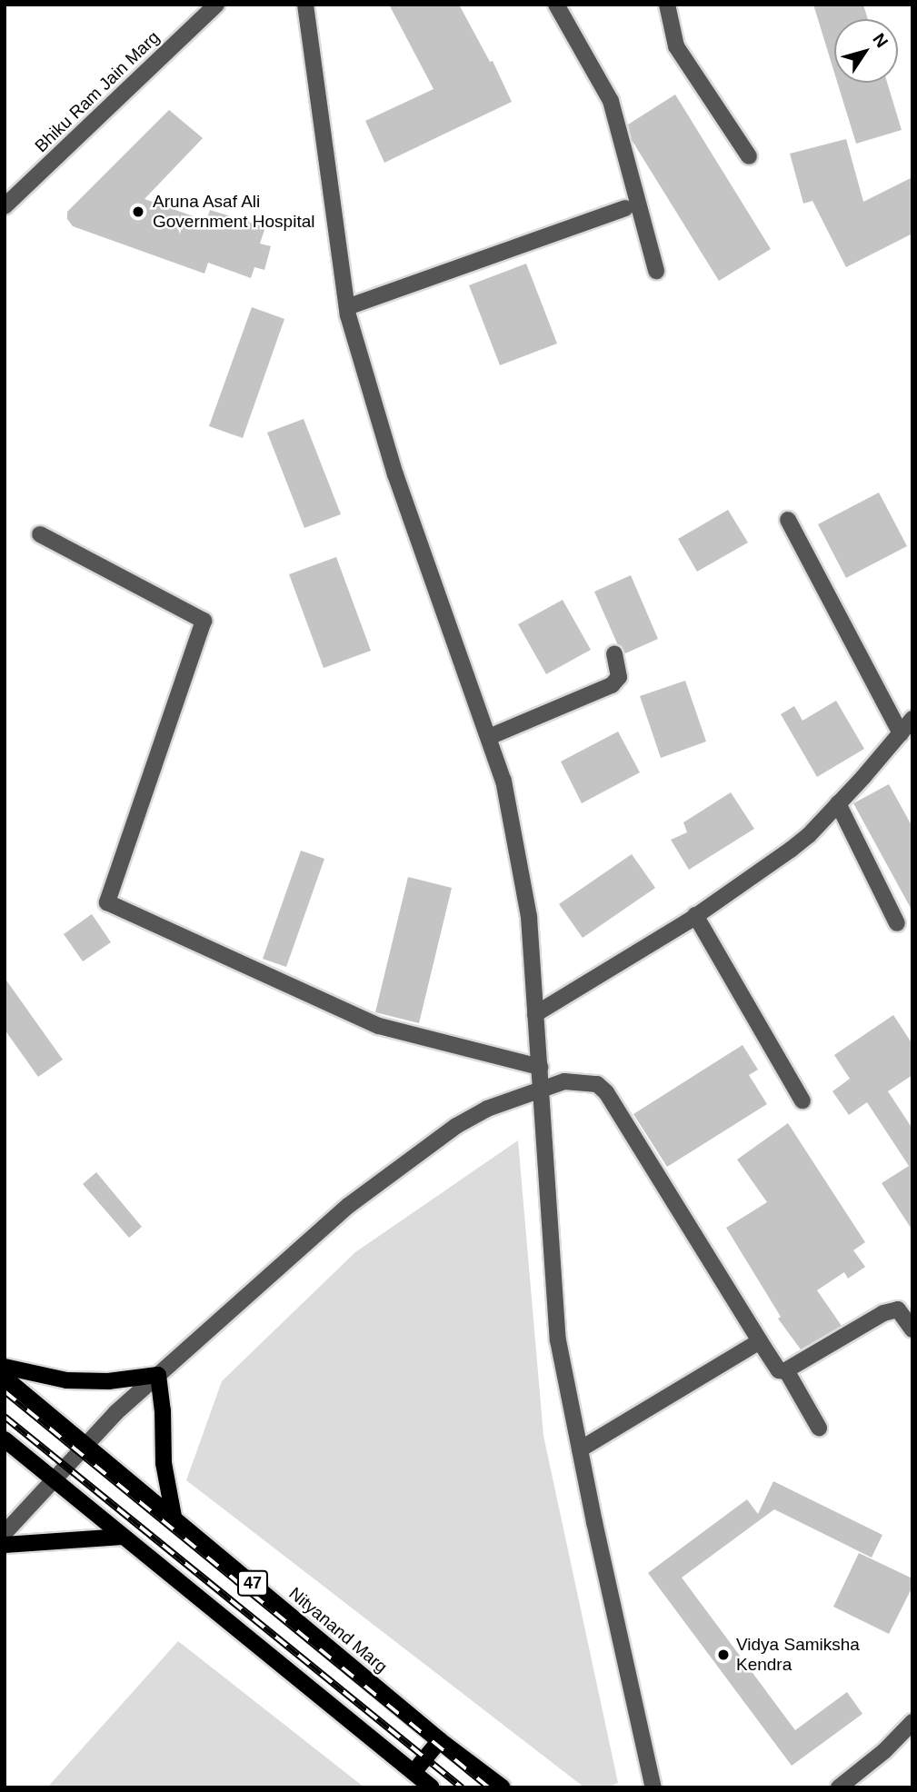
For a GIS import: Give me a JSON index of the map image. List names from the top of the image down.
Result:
{
  "streets": {
    "main road": ["47", "Nityanand Marg"],
    "street": ["Bhiku Ram Jain Marg"]
  },
  "places": ["Aruna Asaf Ali Government Hospital", "Vidya Samiksha Kendra"],
  "north": "top right"
}
